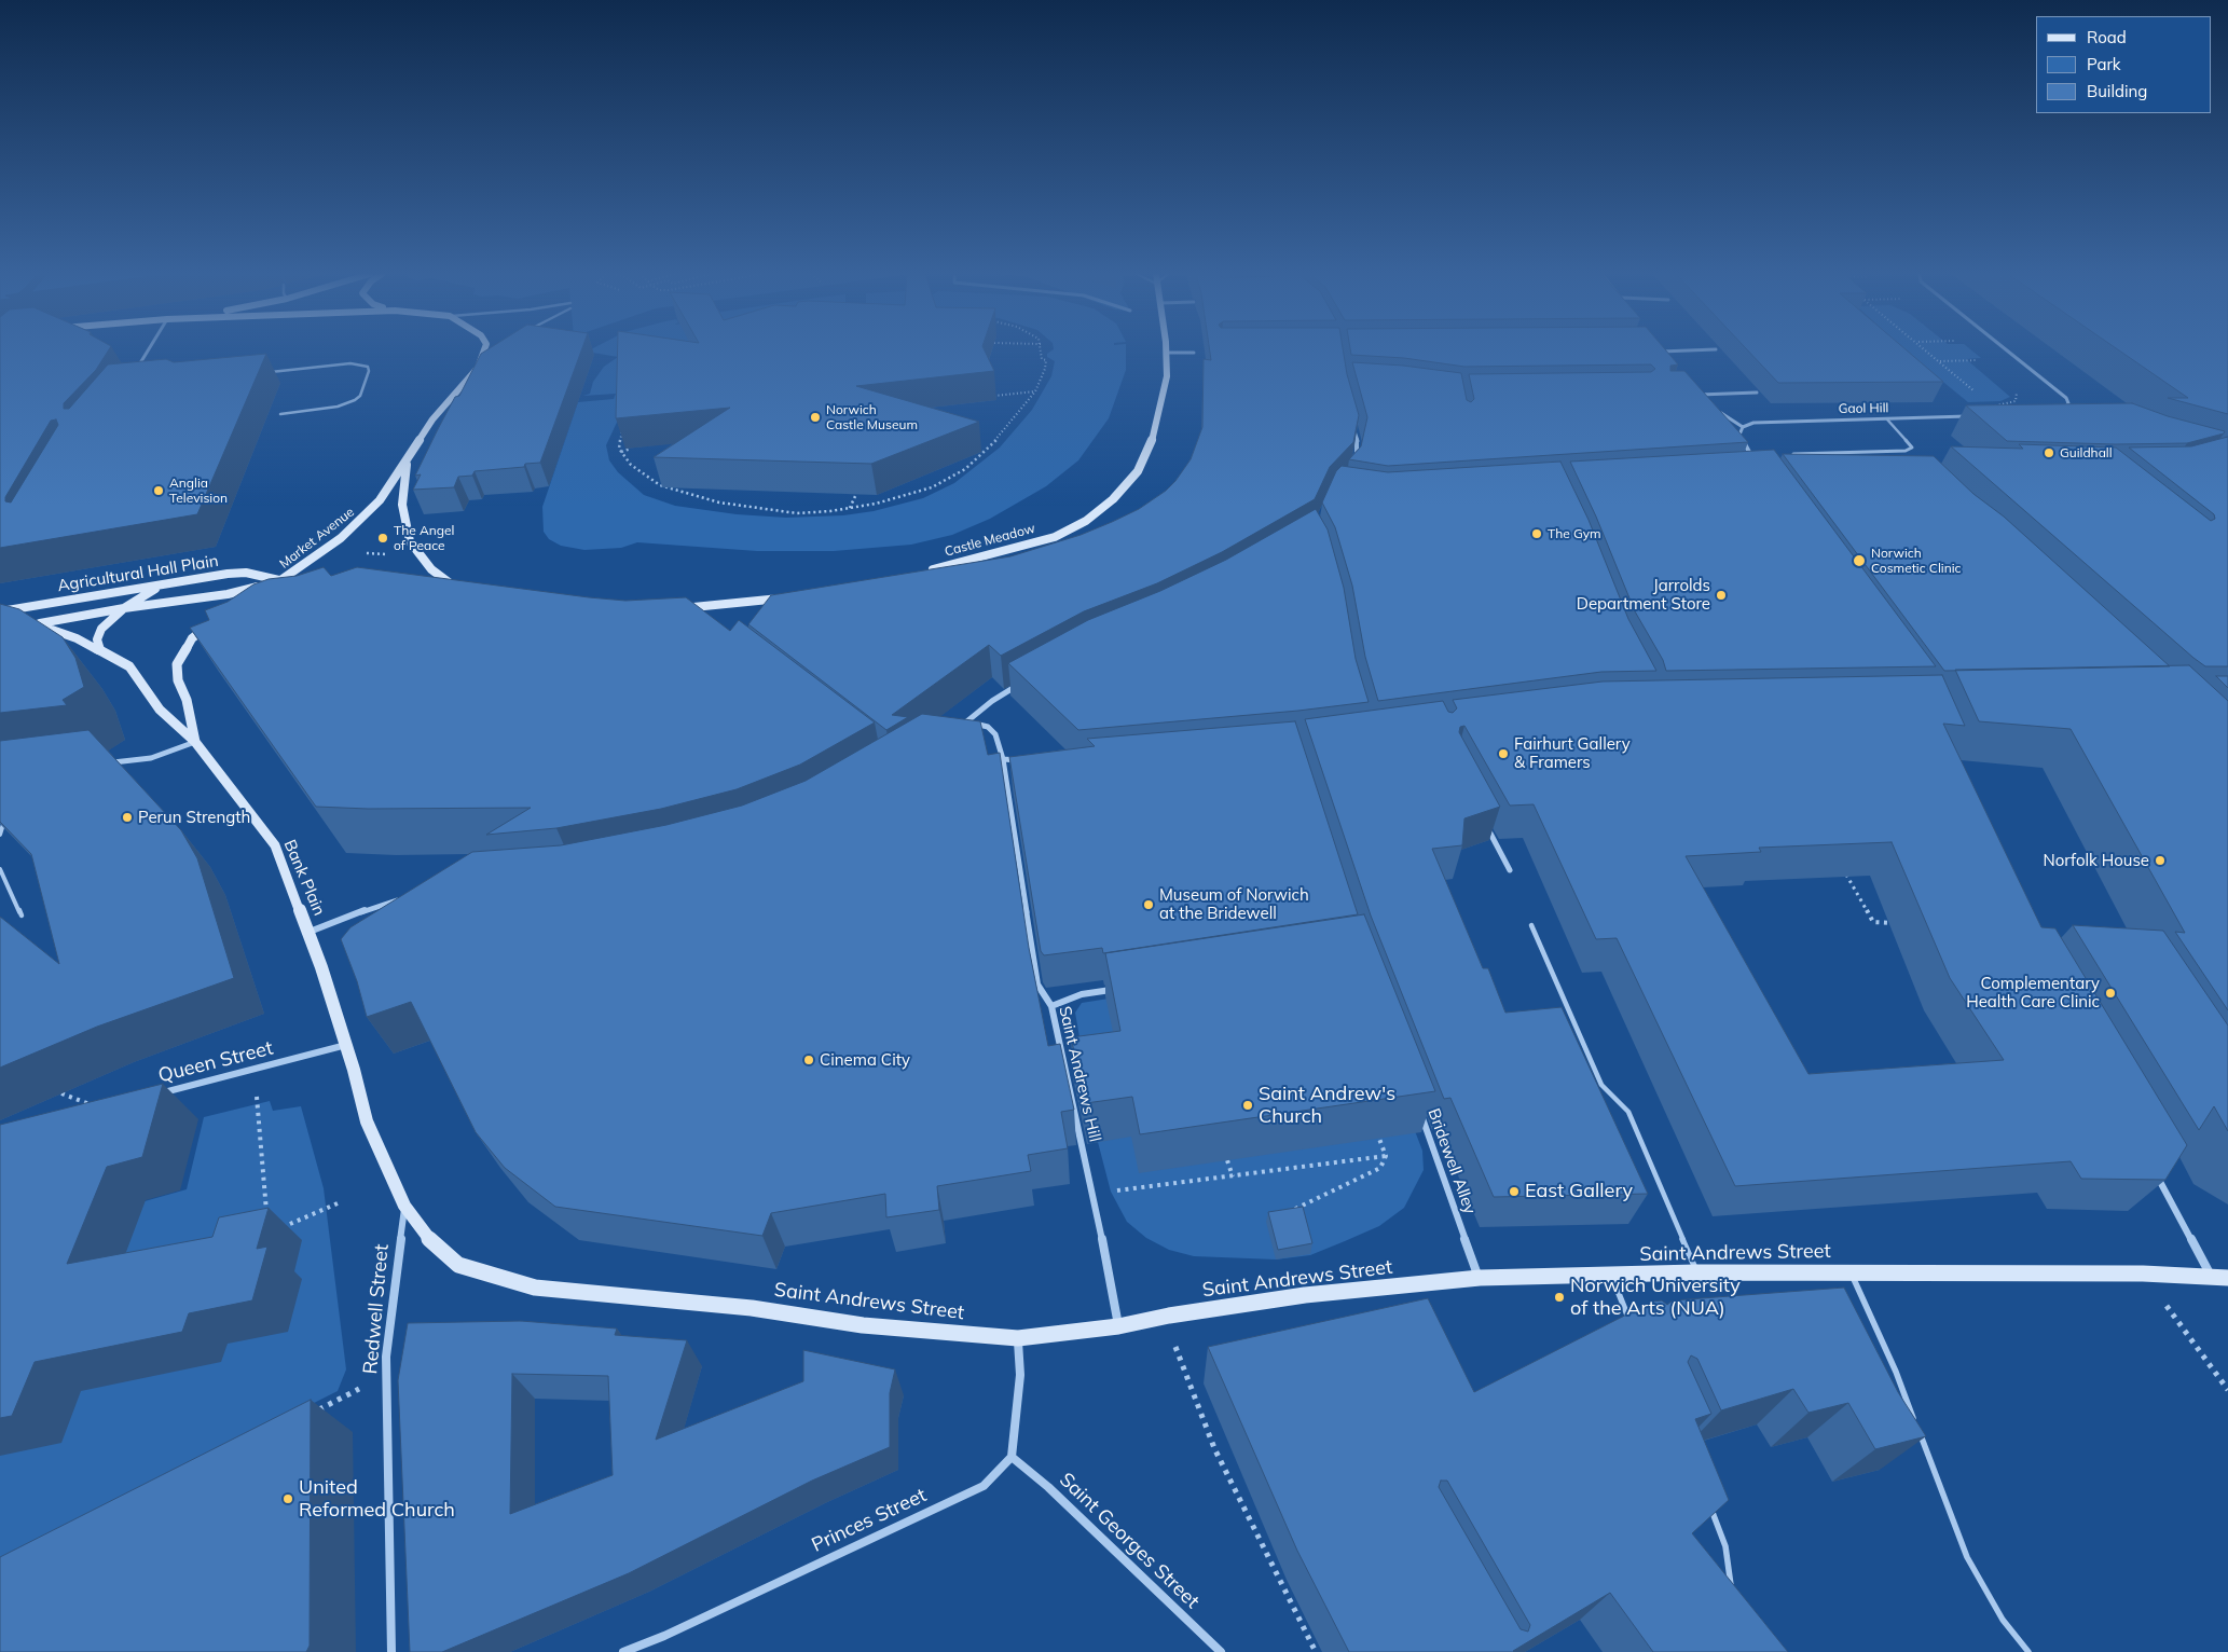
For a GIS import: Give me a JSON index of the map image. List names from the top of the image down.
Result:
{
  "streets": {
    "street": [
      "Gaol Hill",
      "Market Avenue",
      "Castle Meadow",
      "Agricultural Hall Plain",
      "Bank Plain",
      "Queen Street",
      "Saint Andrews Hill",
      "Bridewell Alley",
      "Saint Andrews Street",
      "Redwell Street",
      "Princes Street",
      "Saint Georges Street"
    ]
  },
  "crossings": [
    ["Market Avenue", "Agricultural Hall Plain"],
    ["Bank Plain", "Queen Street"],
    ["Saint Andrews Hill", "Saint Andrews Street"],
    ["Bridewell Alley", "Saint Andrews Street"],
    ["Saint Andrews Street", "Redwell Street"],
    ["Princes Street", "Saint Georges Street"]
  ],
  "places": [
    "Norwich Castle Museum",
    "Guildhall",
    "Anglia Television",
    "The Gym",
    "The Angel of Peace",
    "Norwich Cosmetic Clinic",
    "Jarrolds Department Store",
    "Fairhurt Gallery & Framers",
    "Perun Strength",
    "Norfolk House",
    "Museum of Norwich at the Bridewell",
    "Complementary Health Care Clinic",
    "Cinema City",
    "Saint Andrew's Church",
    "East Gallery",
    "Norwich University of the Arts (NUA)",
    "United Reformed Church"
  ],
  "legend": ["Road", "Park", "Building"]
}
